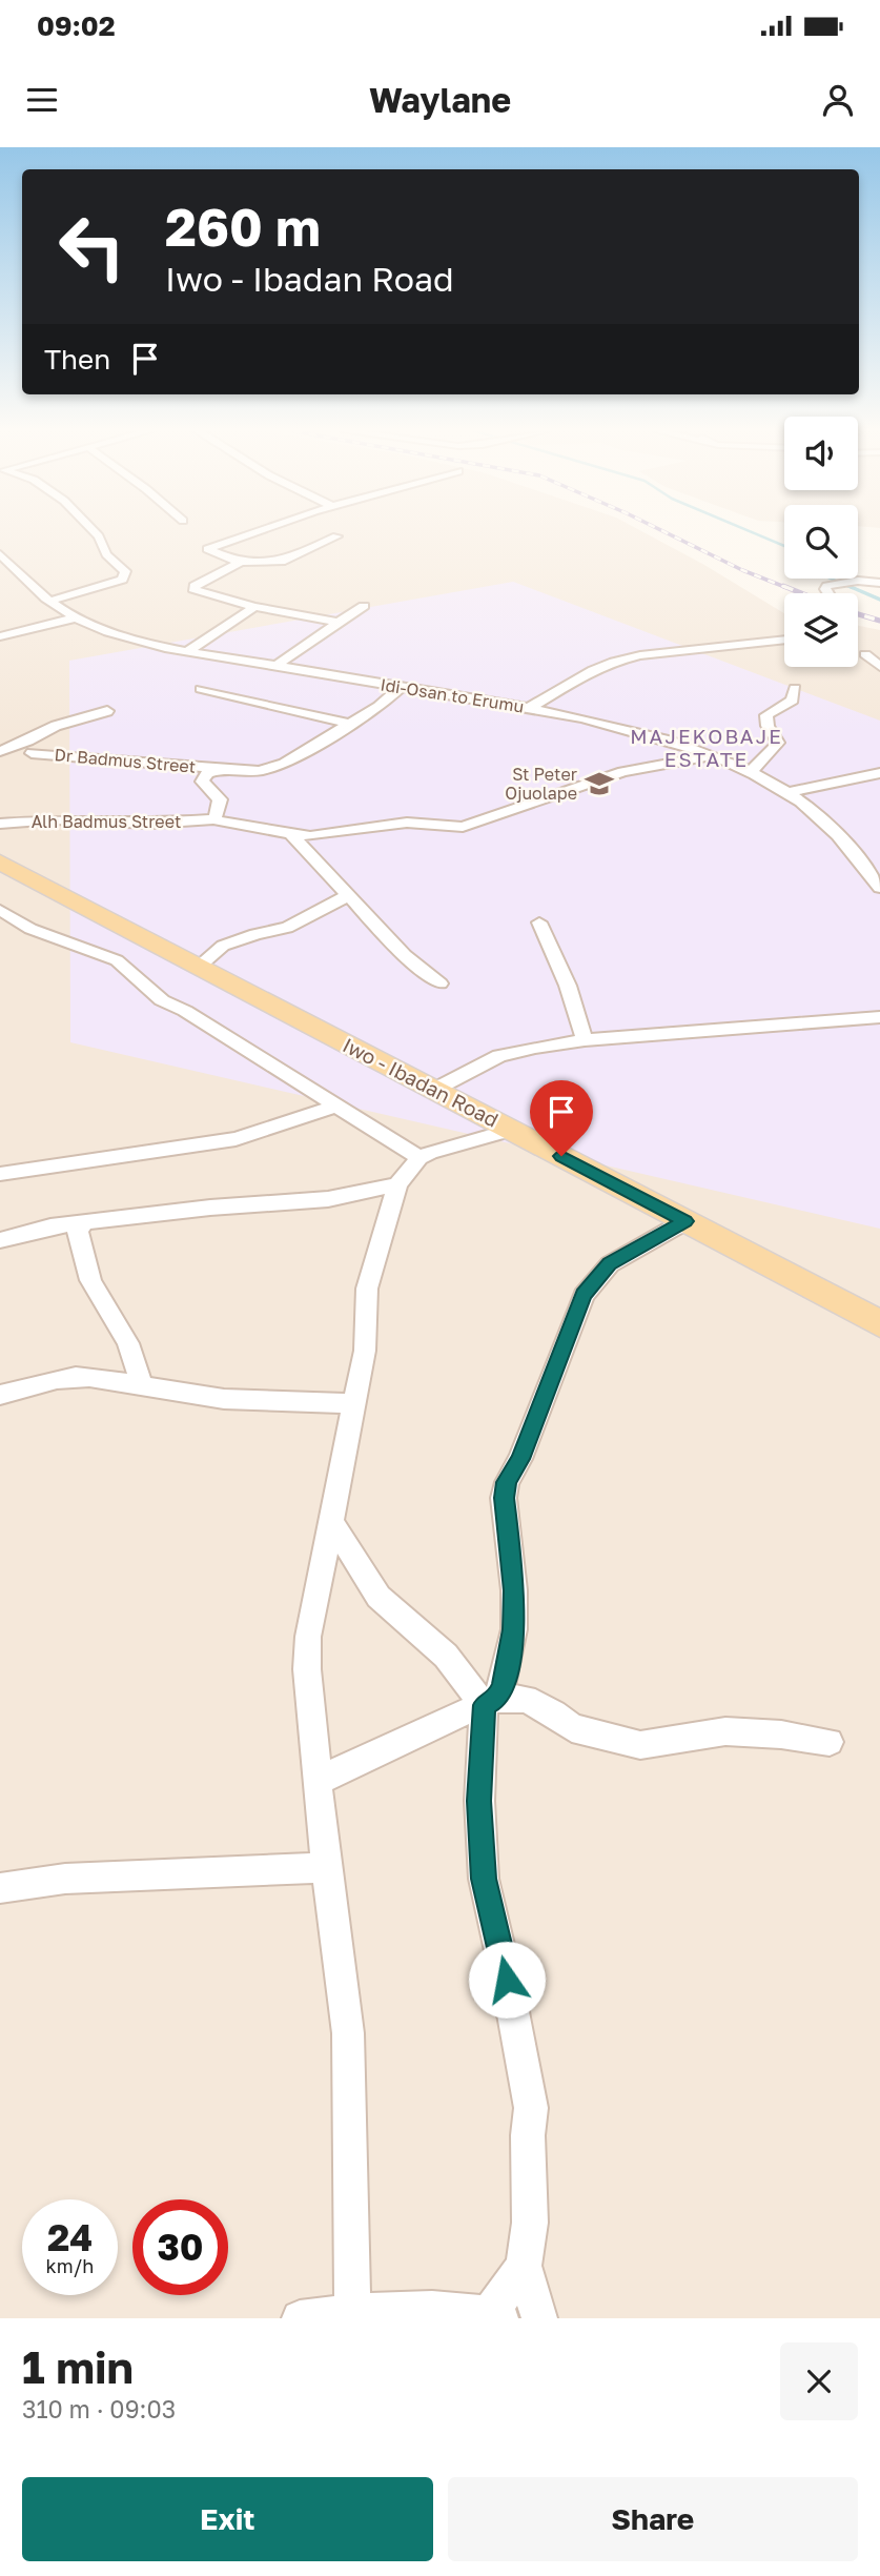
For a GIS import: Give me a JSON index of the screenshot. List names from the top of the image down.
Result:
{
  "streets": {
    "main road": ["Iwo - Ibadan Road"],
    "street": ["Idi-Osan to Erumu", "Dr Badmus Street", "Alh Badmus Street"]
  },
  "crossings": [
    ["Idi-Osan to Erumu", "Alh Badmus Street"]
  ],
  "districts": ["MAJEKOBAJE ESTATE"],
  "places": {
    "school or university": ["St Peter Ojuolape"]
  },
  "page": {
    "status": "09:02",
    "header": "Waylane",
    "turn": ["260 m", "Iwo - Ibadan Road"],
    "then": "Then",
    "speed": "24 km/h",
    "limit": "30",
    "heading": ["1 min", "310 m · 09:03"],
    "buttons": ["Exit", "Share"]
  }
}
